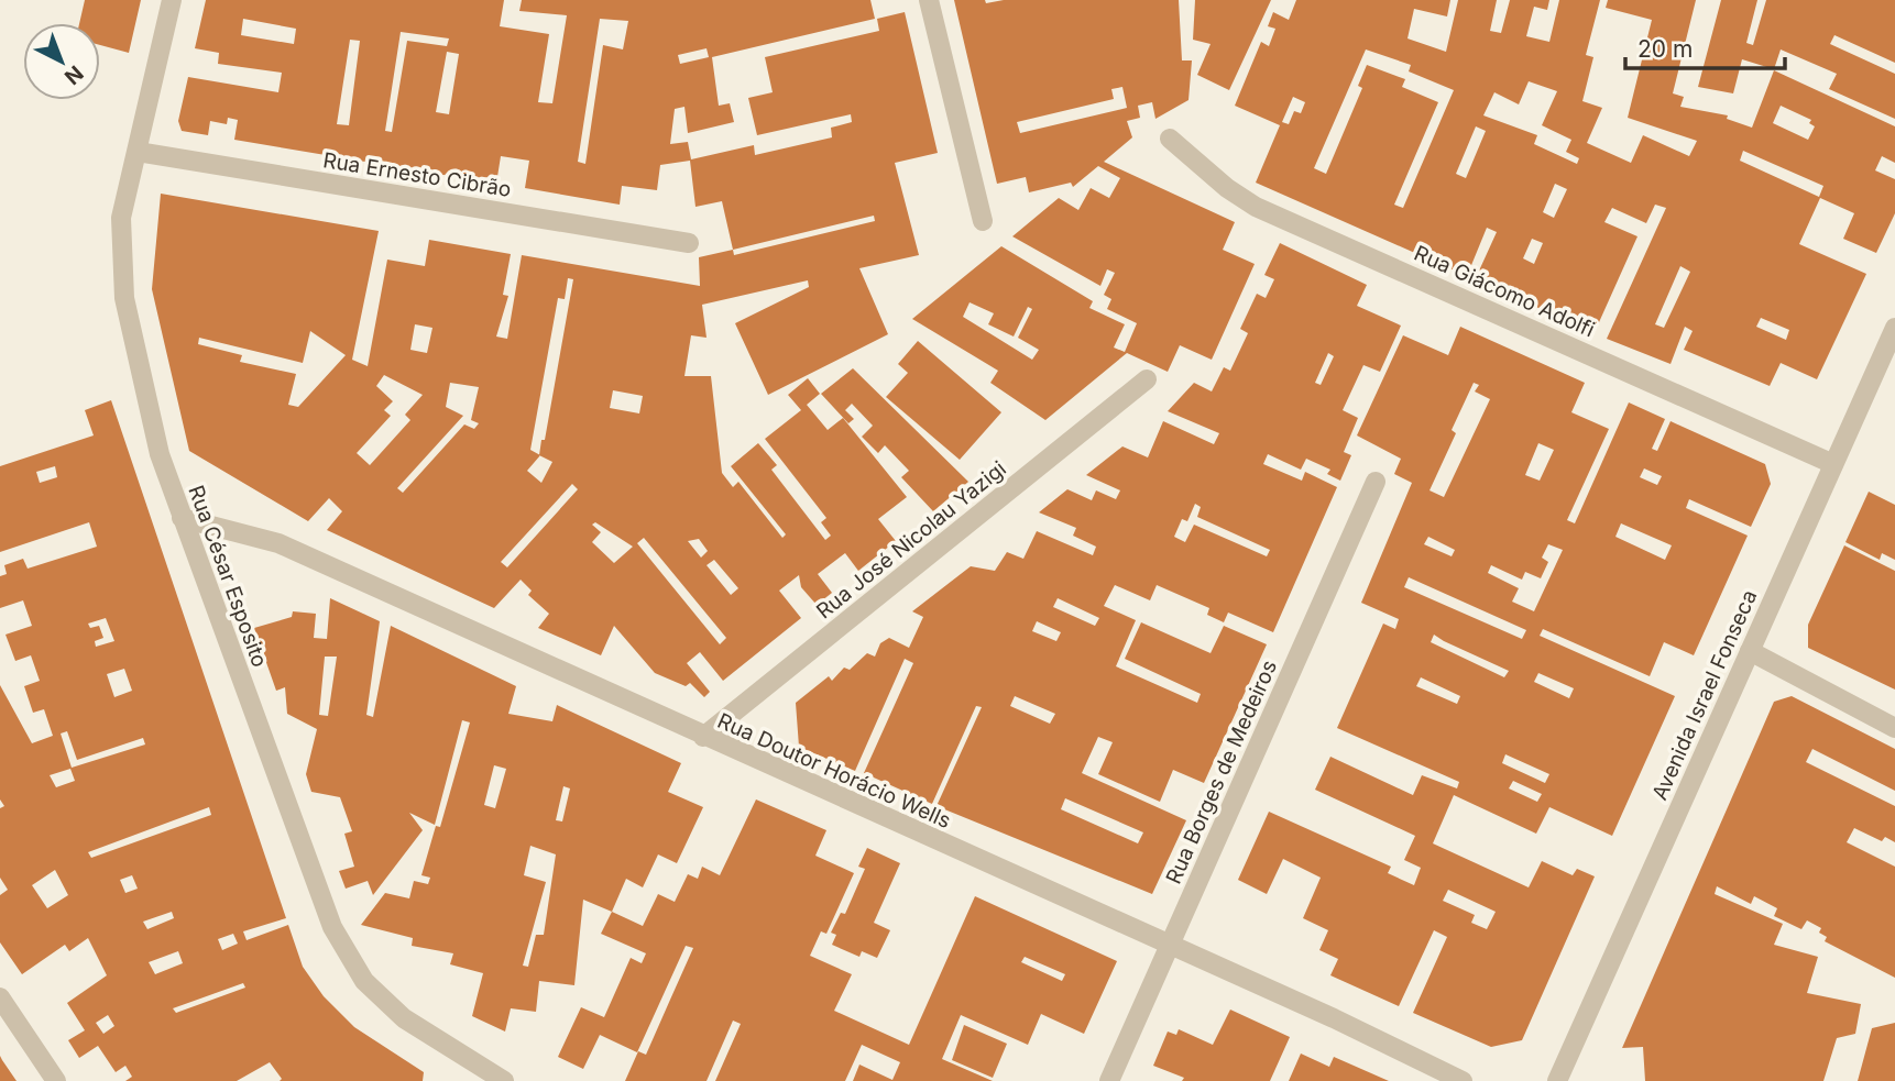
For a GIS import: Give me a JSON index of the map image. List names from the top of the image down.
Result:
{
  "streets": {
    "street": [
      "Rua Ernesto Cibrão",
      "Rua Giácomo Adolfi",
      "Rua José Nicolau Yazigi",
      "Rua César Esposito",
      "Avenida Israel Fonseca",
      "Rua Doutor Horácio Wells",
      "Rua Borges de Medeiros"
    ]
  },
  "crossings": [
    ["Rua Ernesto Cibrão", "Rua César Esposito"],
    ["Rua Giácomo Adolfi", "Avenida Israel Fonseca"],
    ["Rua José Nicolau Yazigi", "Rua Doutor Horácio Wells"],
    ["Rua César Esposito", "Rua Doutor Horácio Wells"],
    ["Rua Doutor Horácio Wells", "Rua Borges de Medeiros"]
  ],
  "scale_bar": "20 m",
  "north": "bottom right"
}
